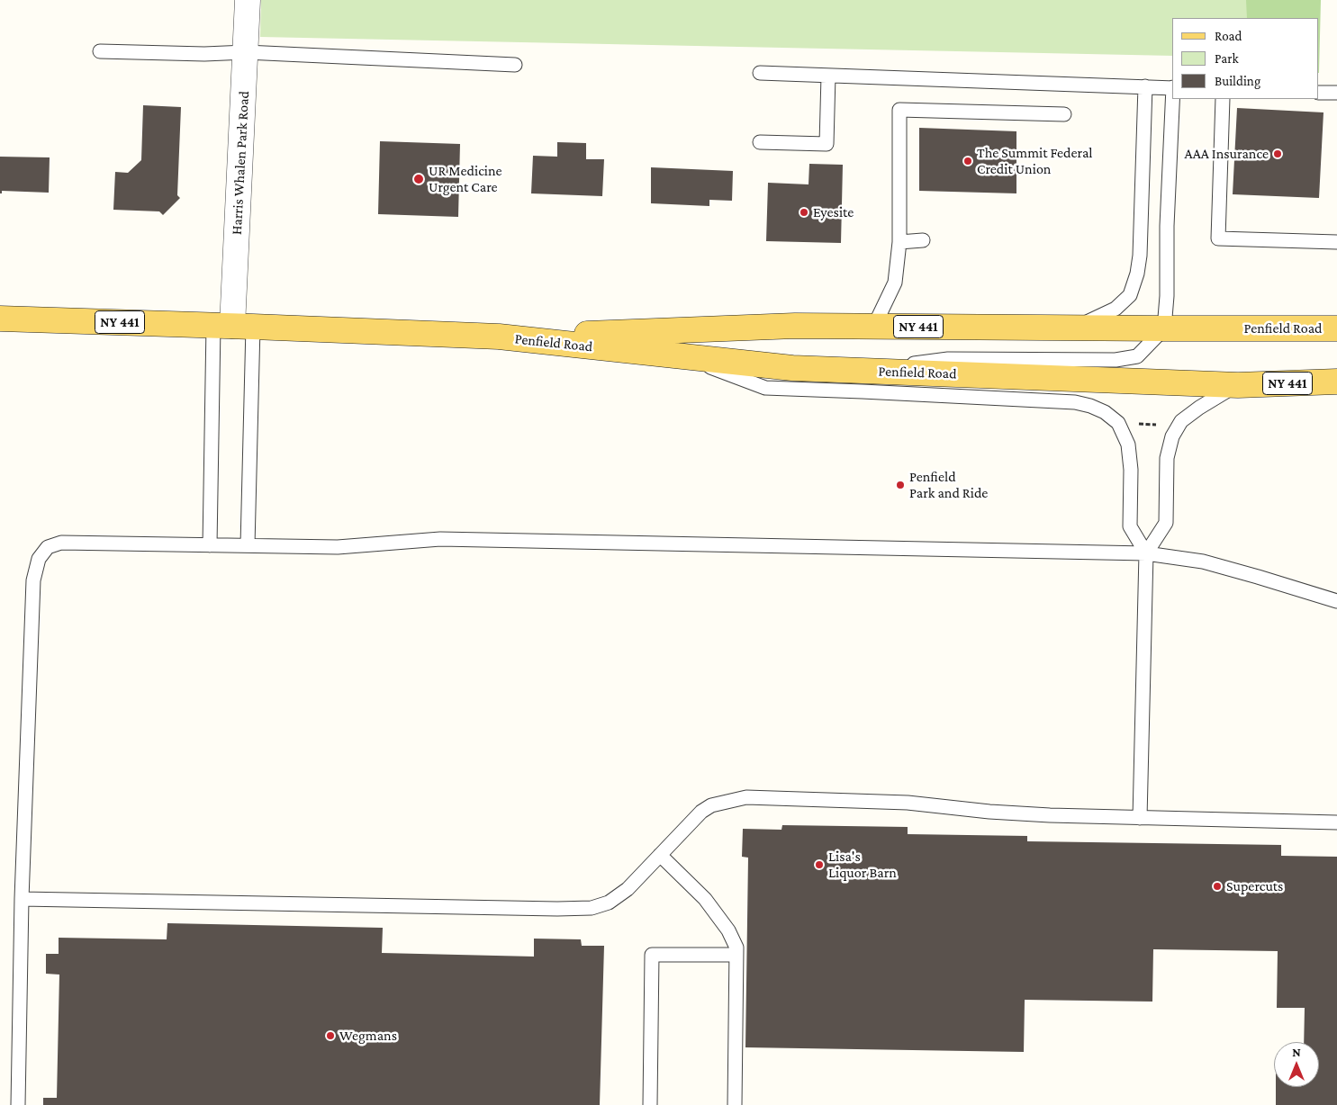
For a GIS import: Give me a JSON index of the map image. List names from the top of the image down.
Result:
{
  "streets": {
    "main road": ["NY 441", "Penfield Road"],
    "street": ["Harris Whalen Park Road"]
  },
  "crossings": [
    ["Harris Whalen Park Road", "Penfield Road"]
  ],
  "places": [
    "AAA Insurance",
    "The Summit Federal Credit Union",
    "UR Medicine Urgent Care",
    "Eyesite",
    "Penfield Park and Ride",
    "Lisa's Liquor Barn",
    "Supercuts",
    "Wegmans"
  ],
  "legend": ["Road", "Park", "Building"],
  "north": "top"
}
